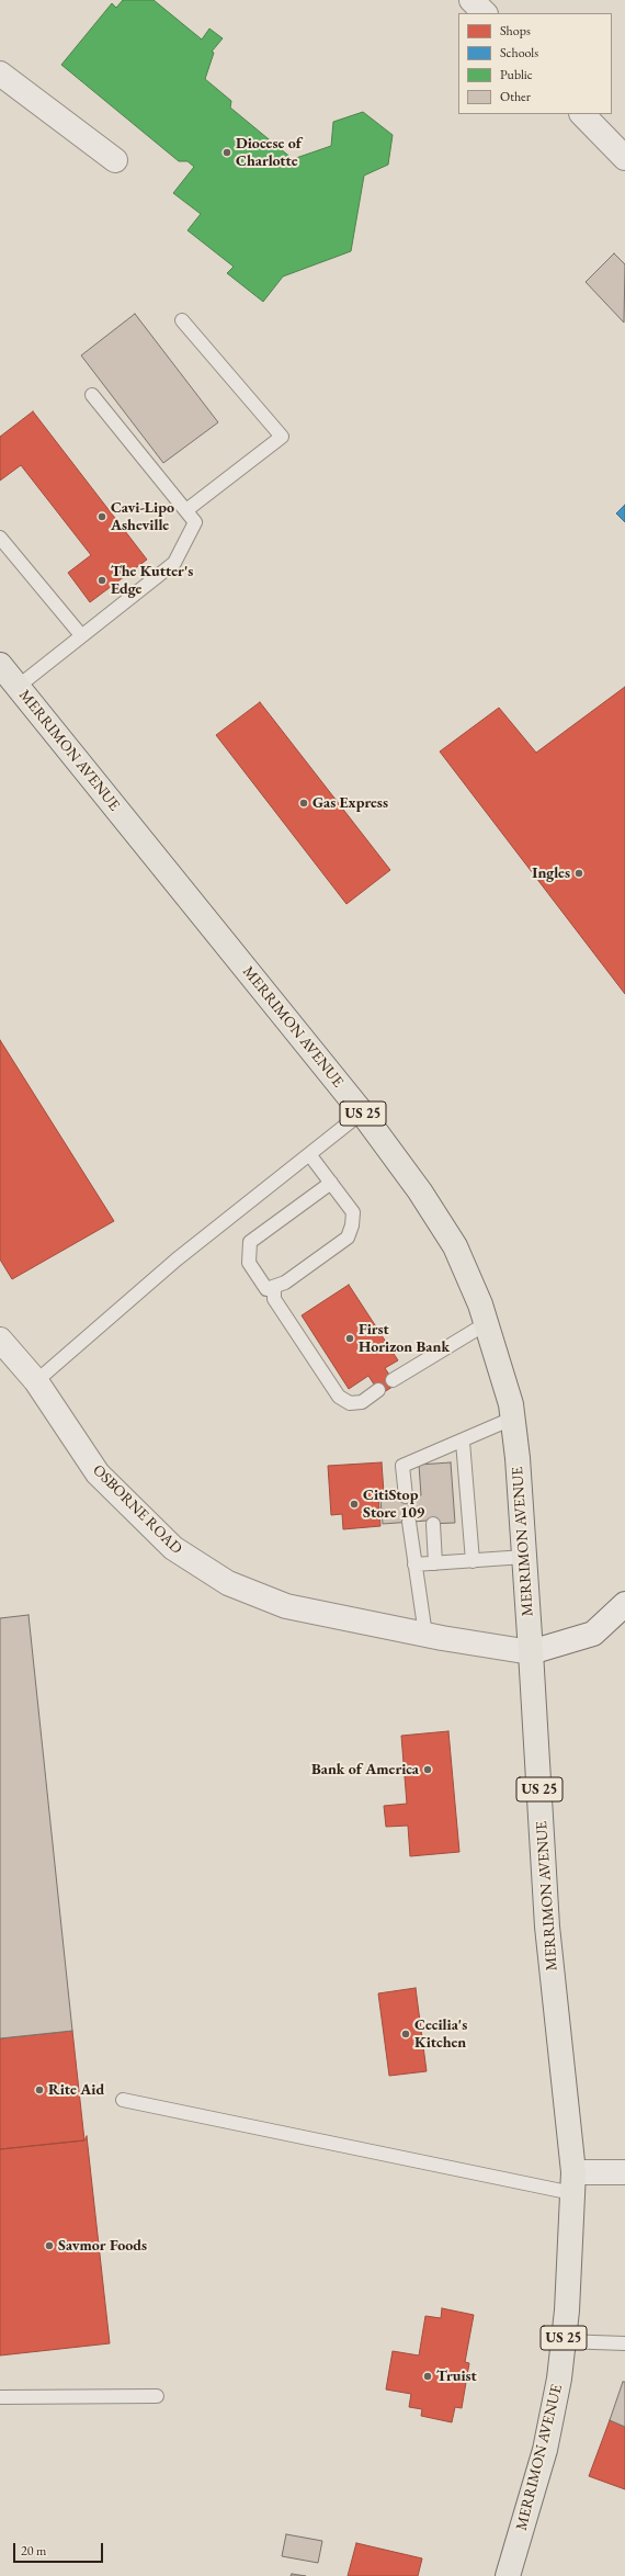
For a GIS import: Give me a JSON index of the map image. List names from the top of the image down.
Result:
{
  "streets": {
    "main road": ["MERRIMON AVENUE", "US 25"],
    "street": ["OSBORNE ROAD"]
  },
  "crossings": [
    ["MERRIMON AVENUE", "OSBORNE ROAD"]
  ],
  "places": [
    "Diocese of Charlotte",
    "Cavi-Lipo Asheville",
    "The Kutter's Edge",
    "Gas Express",
    "Ingles",
    "First Horizon Bank",
    "CitiStop Store 109",
    "Bank of America",
    "Cecilia's Kitchen",
    "Rite Aid",
    "Savmor Foods",
    "Truist"
  ],
  "legend": [
    "Shops",
    "Schools",
    "Public",
    "Other"
  ],
  "scale_bar": "20 m"
}
